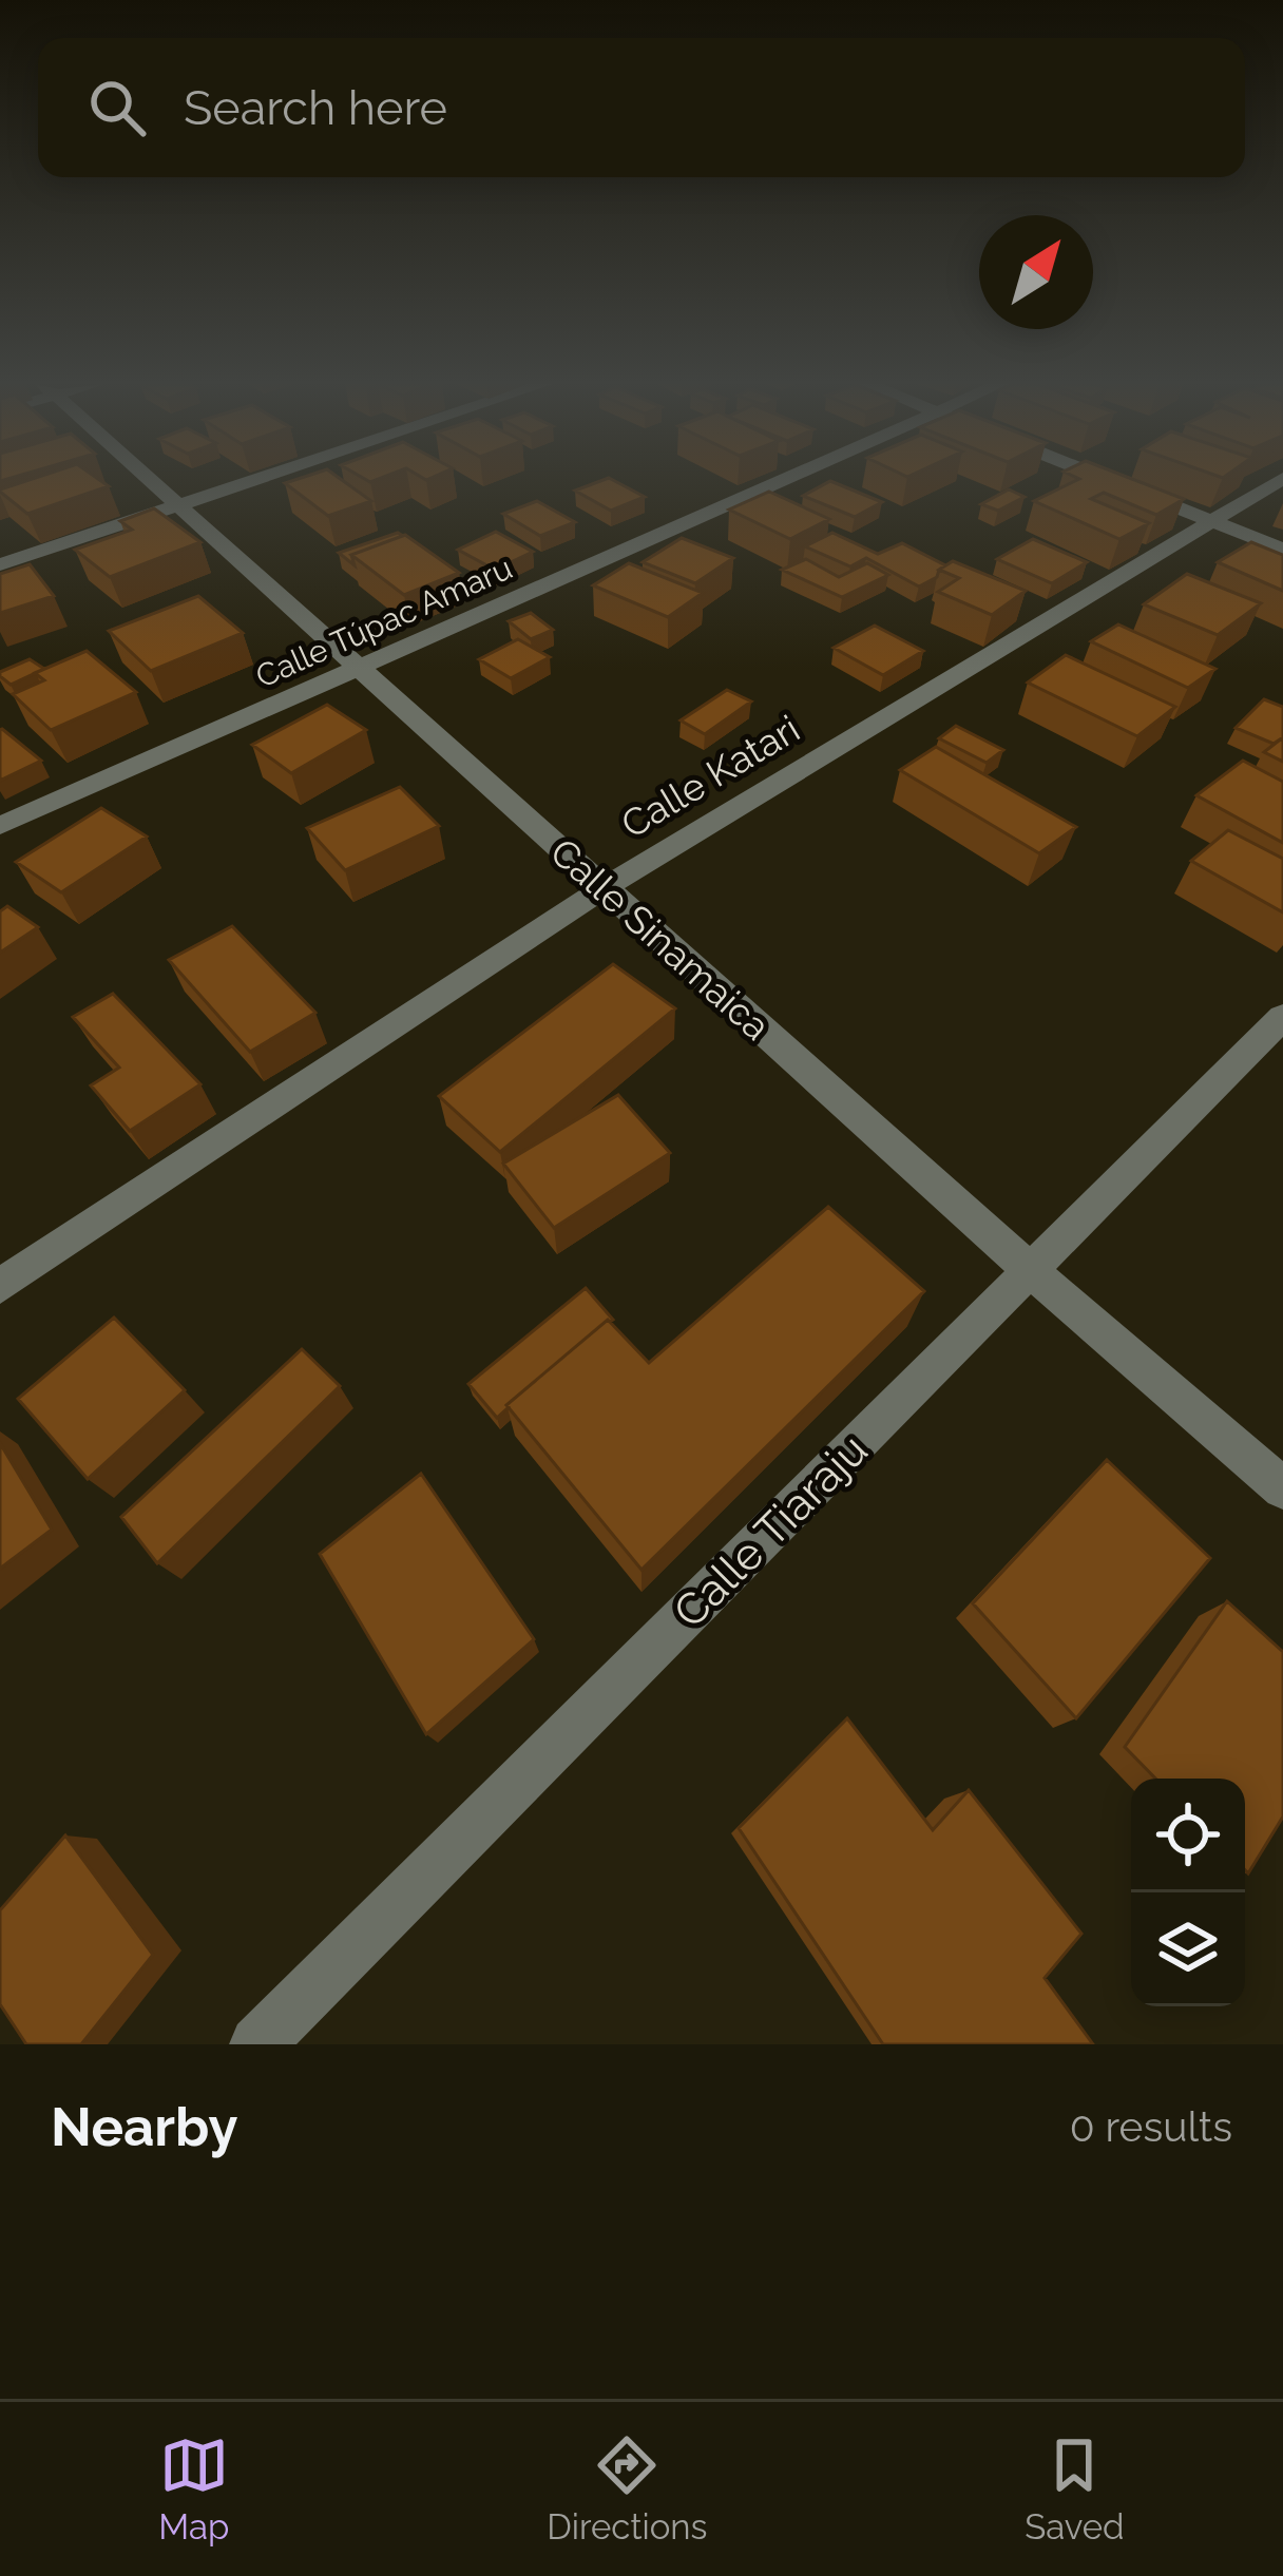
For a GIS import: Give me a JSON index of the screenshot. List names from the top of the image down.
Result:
{
  "streets": {
    "street": [
      "Calle Túpac Amaru",
      "Calle Katari",
      "Calle Sinamaica",
      "Calle Tiaraju"
    ]
  },
  "crossings": [
    ["Calle Túpac Amaru", "Calle Sinamaica"],
    ["Calle Katari", "Calle Sinamaica"],
    ["Calle Sinamaica", "Calle Tiaraju"]
  ],
  "north": "top right",
  "page": {
    "search": "Search here",
    "heading": ["Nearby", "0 results"],
    "nav": ["Map", "Directions", "Saved"]
  }
}
